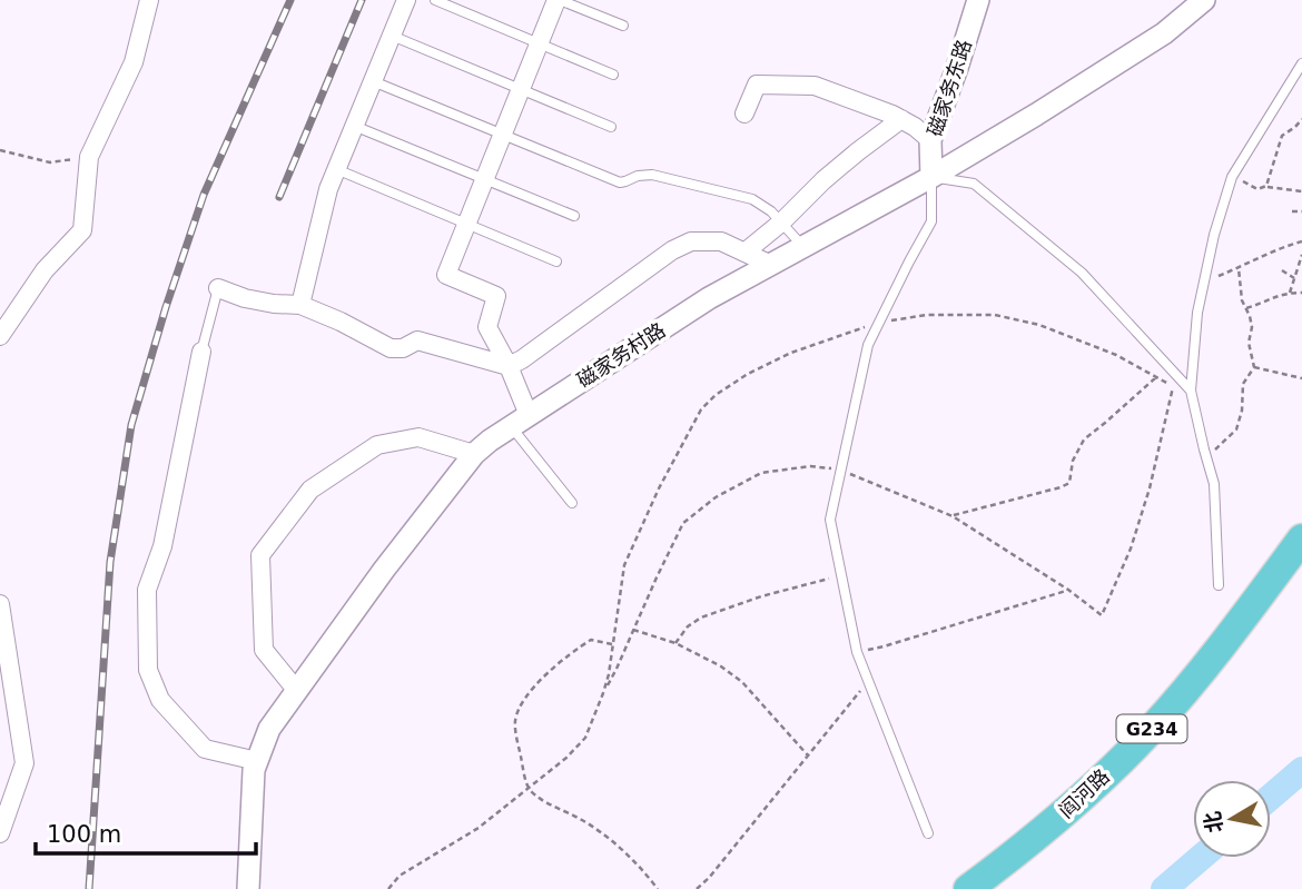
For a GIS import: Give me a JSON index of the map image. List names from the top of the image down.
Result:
{
  "streets": {
    "highway": ["G234", "阎河路"],
    "street": ["磁家务东路", "磁家务村路"]
  },
  "crossings": [
    ["磁家务东路", "磁家务村路"]
  ],
  "scale_bar": "100 m",
  "north": "left"
}
